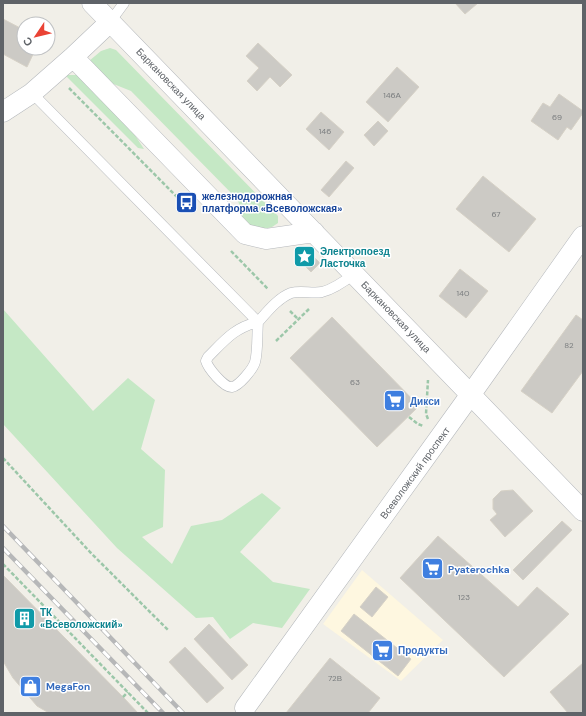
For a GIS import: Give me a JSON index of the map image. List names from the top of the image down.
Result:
{
  "streets": {
    "street": ["Баркановская улица", "Всеволожский проспект"]
  },
  "crossings": [
    ["Баркановская улица", "Всеволожский проспект"]
  ],
  "places": {
    "bus stop": ["железнодорожная платформа «Всеволожская»"],
    "place": ["Электропоезд Ласточка"],
    "supermarket": ["Дикси", "Pyaterochka", "Продукты"],
    "building": ["ТК «Всеволожский»"],
    "shop": ["MegaFon"]
  },
  "house_numbers": [
    "146А",
    "69",
    "146",
    "67",
    "140",
    "82",
    "63",
    "123",
    "72В"
  ],
  "north": "bottom left"
}
